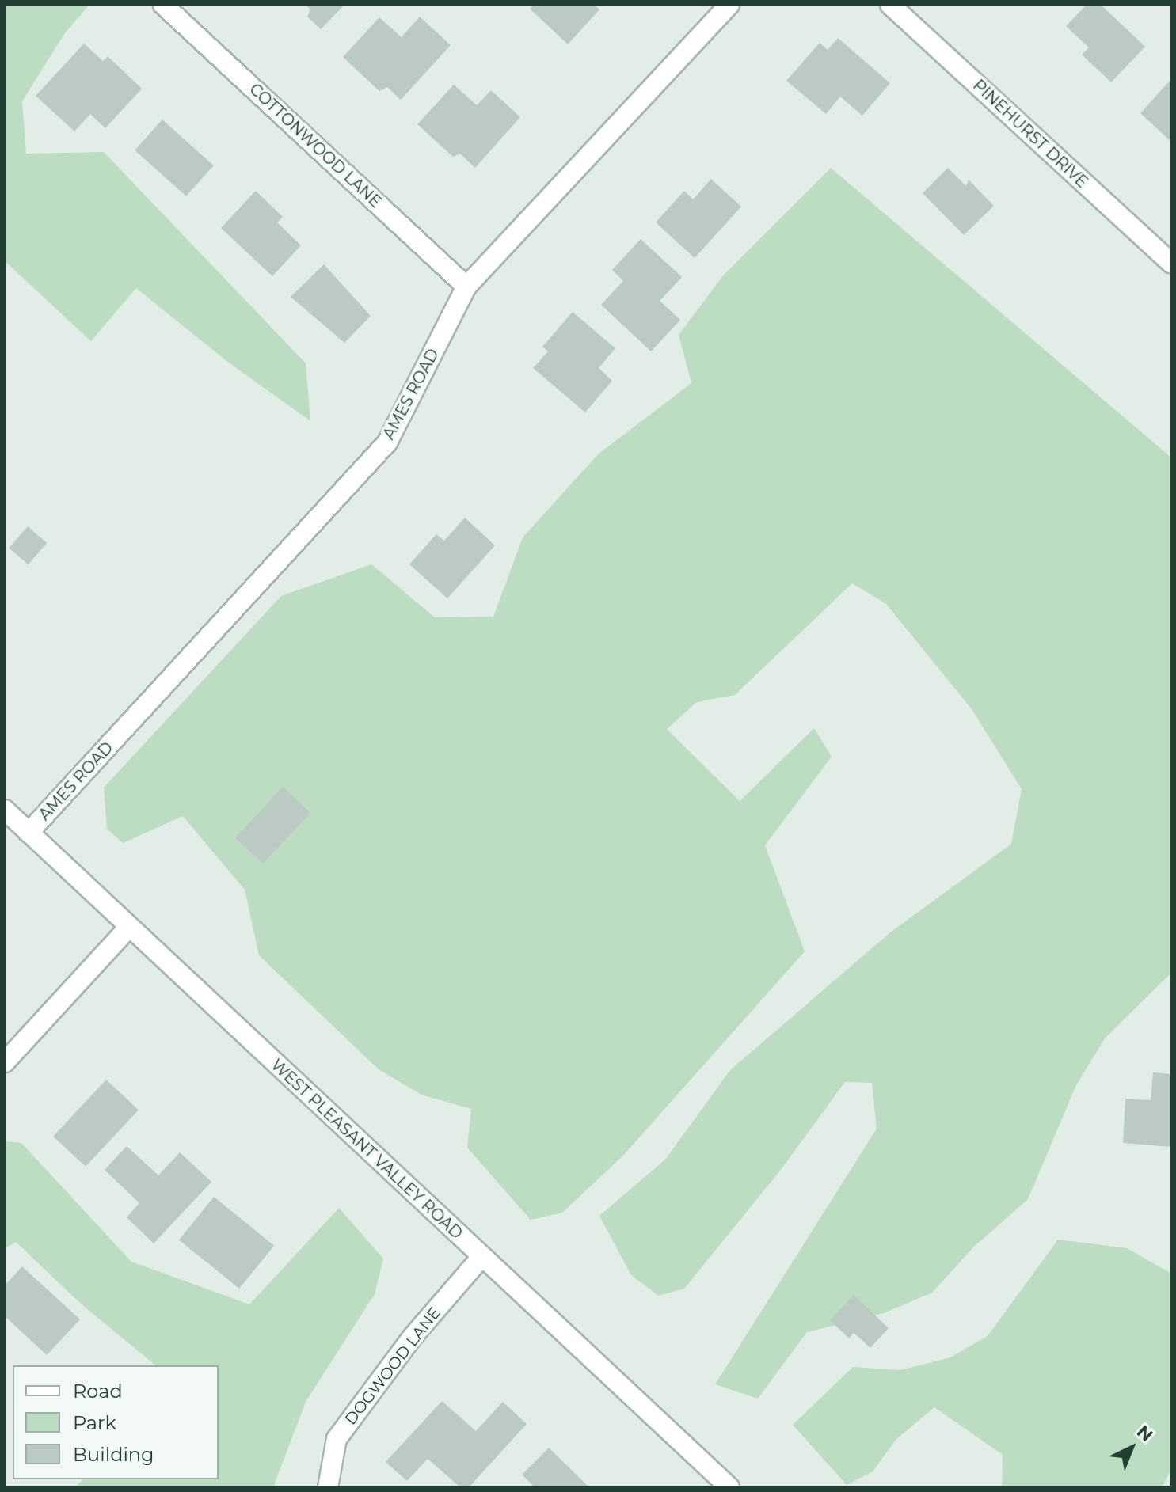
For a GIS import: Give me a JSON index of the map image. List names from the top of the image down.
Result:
{
  "streets": {
    "street": [
      "PINEHURST DRIVE",
      "COTTONWOOD LANE",
      "AMES ROAD",
      "WEST PLEASANT VALLEY ROAD",
      "DOGWOOD LANE"
    ]
  },
  "crossings": [
    ["COTTONWOOD LANE", "AMES ROAD"],
    ["AMES ROAD", "WEST PLEASANT VALLEY ROAD"],
    ["WEST PLEASANT VALLEY ROAD", "DOGWOOD LANE"]
  ],
  "legend": ["Road", "Park", "Building"],
  "north": "top right"
}
